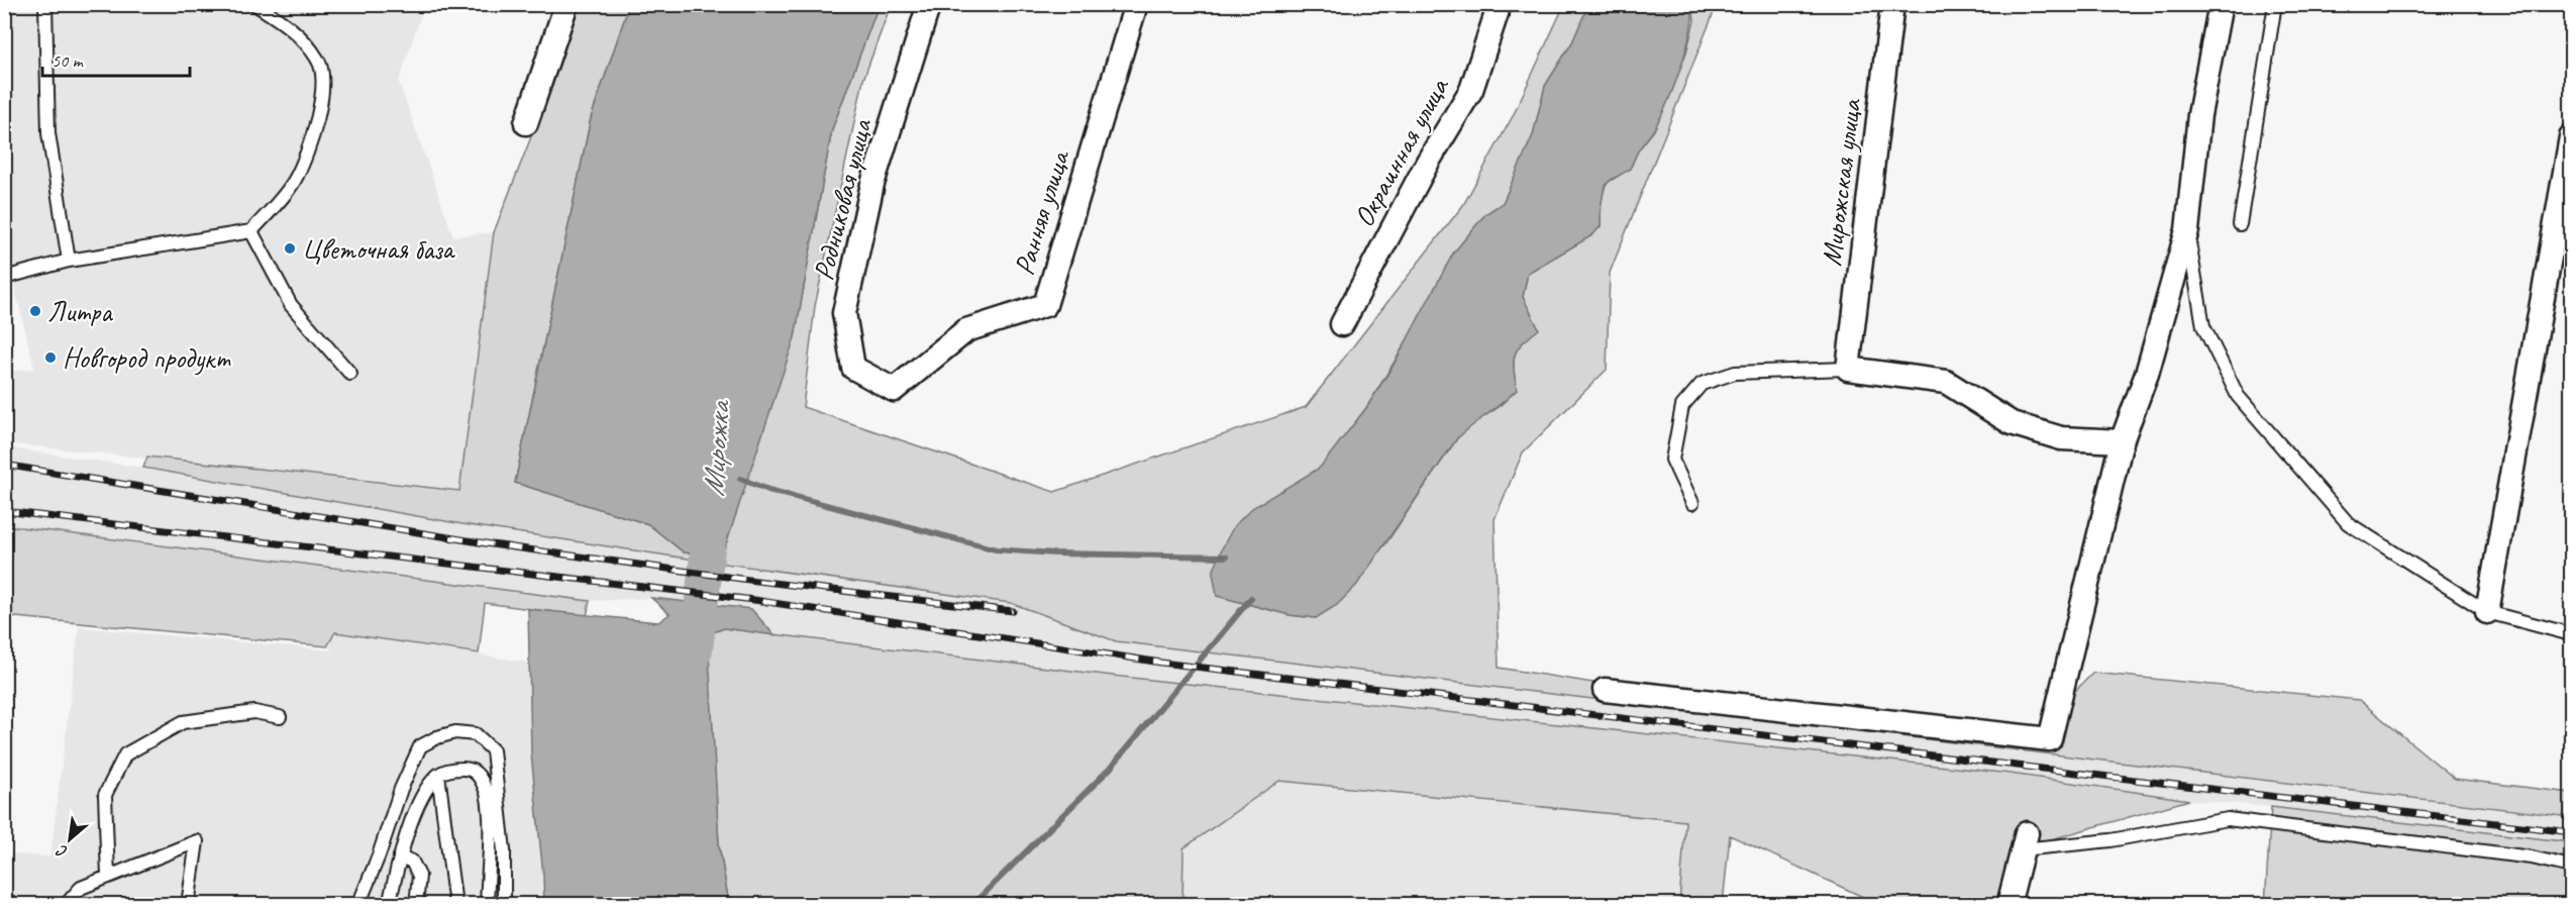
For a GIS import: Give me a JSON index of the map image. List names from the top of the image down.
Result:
{
  "streets": {
    "street": [
      "Окраинная улица",
      "Мирожская улица",
      "Родниковая улица",
      "Ранняя улица"
    ]
  },
  "crossings": [
    ["Родниковая улица", "Ранняя улица"]
  ],
  "water": ["Мирожка"],
  "places": ["Цветочная база", "Литра", "Новгород продукт"],
  "scale_bar": "50 m",
  "north": "bottom left"
}
